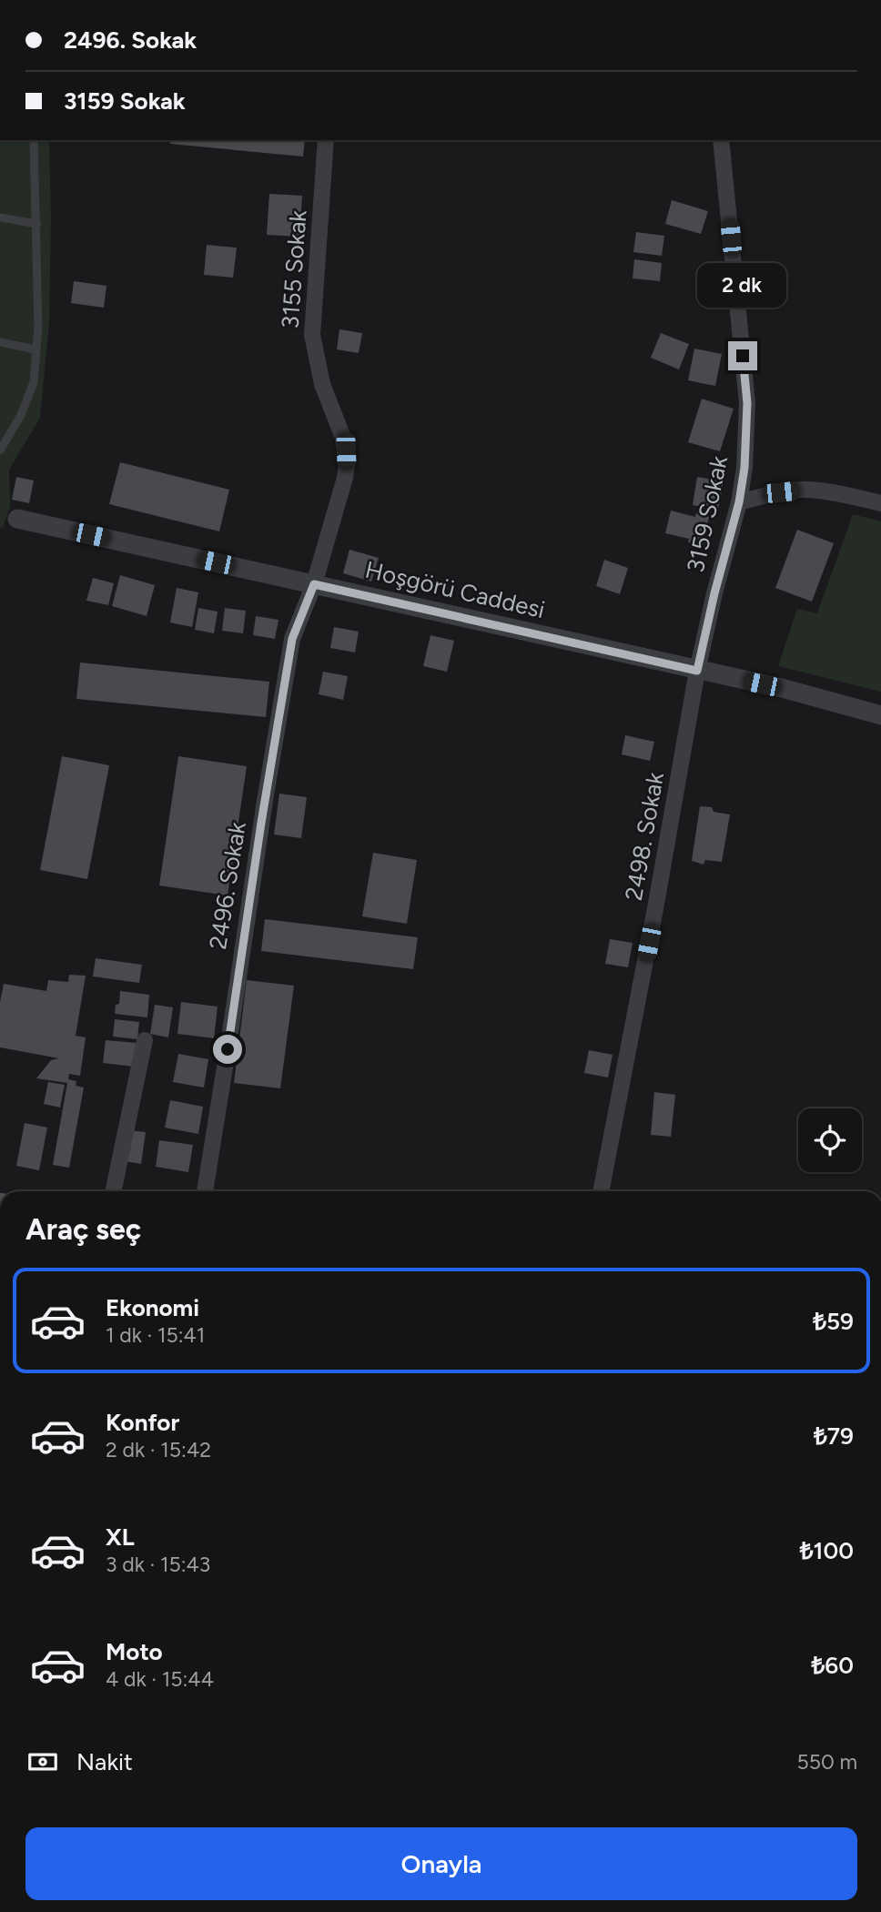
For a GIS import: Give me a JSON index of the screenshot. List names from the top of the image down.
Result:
{
  "streets": {
    "street": [
      "3155 Sokak",
      "3159 Sokak",
      "Hoşgörü Caddesi",
      "2498. Sokak",
      "2496. Sokak"
    ]
  },
  "crossings": [
    ["3155 Sokak", "Hoşgörü Caddesi"],
    ["3155 Sokak", "2496. Sokak"],
    ["3159 Sokak", "Hoşgörü Caddesi"],
    ["3159 Sokak", "2498. Sokak"],
    ["Hoşgörü Caddesi", "2498. Sokak"],
    ["Hoşgörü Caddesi", "2496. Sokak"]
  ],
  "page": {
    "banner": ["2496. Sokak", "3159 Sokak"],
    "bubble": "2 dk",
    "heading": "Araç seç",
    "list": [
      {
        "name": "Ekonomi",
        "note": "1 dk · 15:41",
        "value": "₺59"
      },
      {
        "name": "Konfor",
        "note": "2 dk · 15:42",
        "value": "₺79"
      },
      {
        "name": "XL",
        "note": "3 dk · 15:43",
        "value": "₺100"
      },
      {
        "name": "Moto",
        "note": "4 dk · 15:44",
        "value": "₺60"
      }
    ],
    "pay": ["Nakit", "550 m"],
    "buttons": "Onayla"
  }
}
